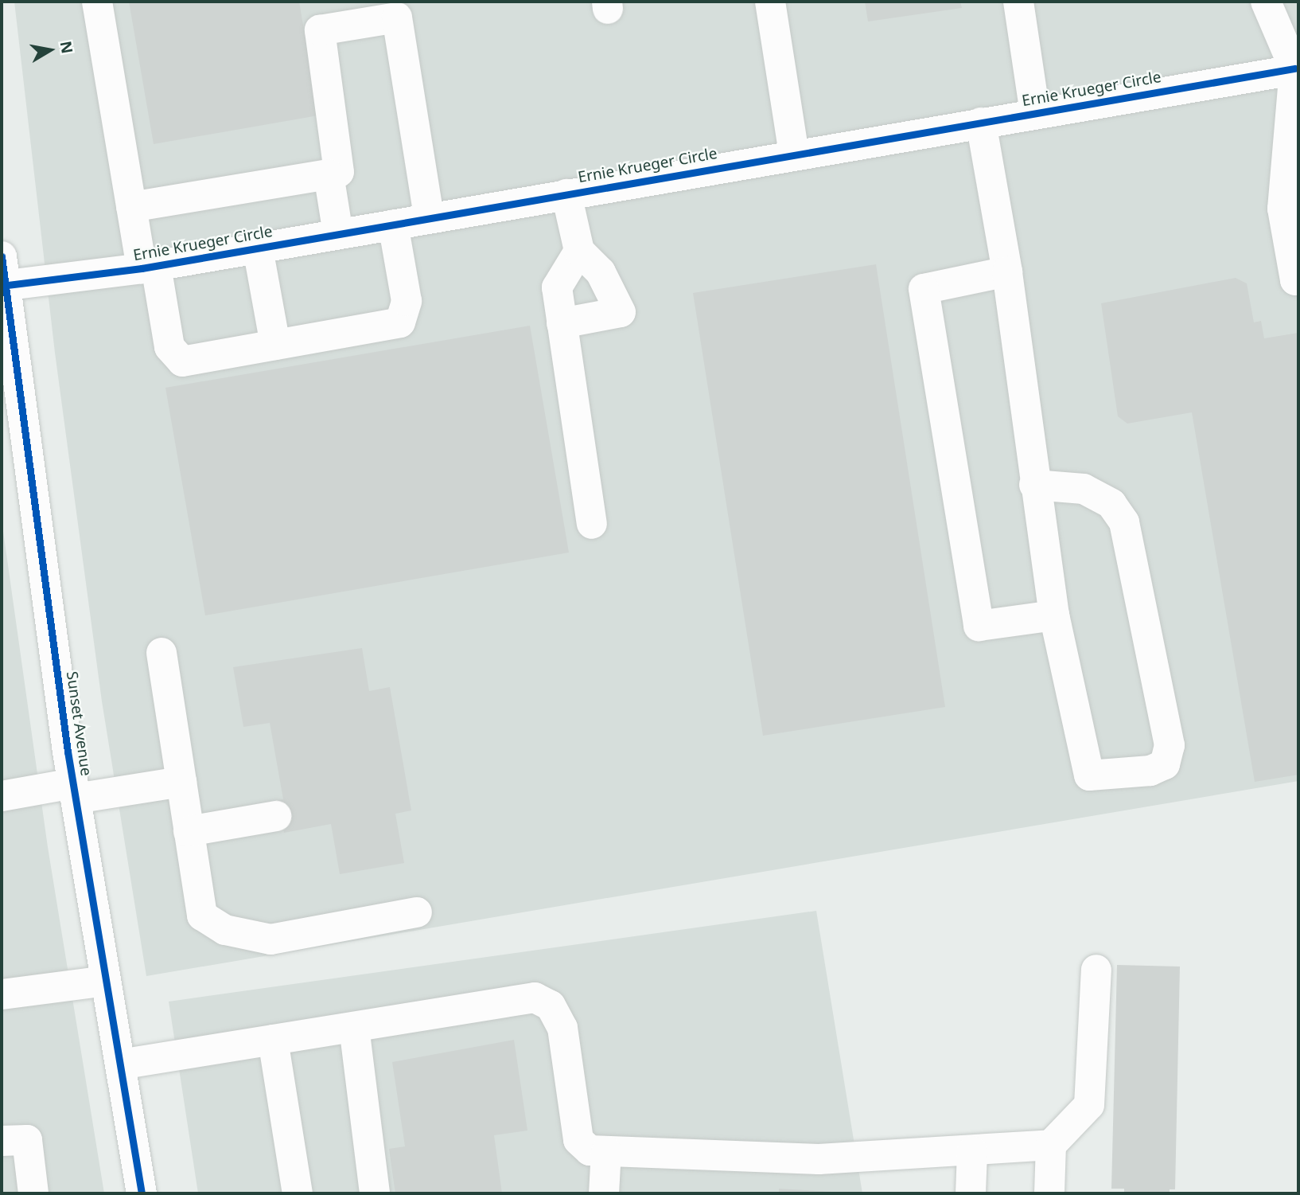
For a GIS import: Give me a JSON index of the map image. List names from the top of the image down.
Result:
{
  "streets": {
    "street": ["Ernie Krueger Circle", "Sunset Avenue"]
  },
  "crossings": [
    ["Ernie Krueger Circle", "Sunset Avenue"]
  ],
  "north": "right"
}
